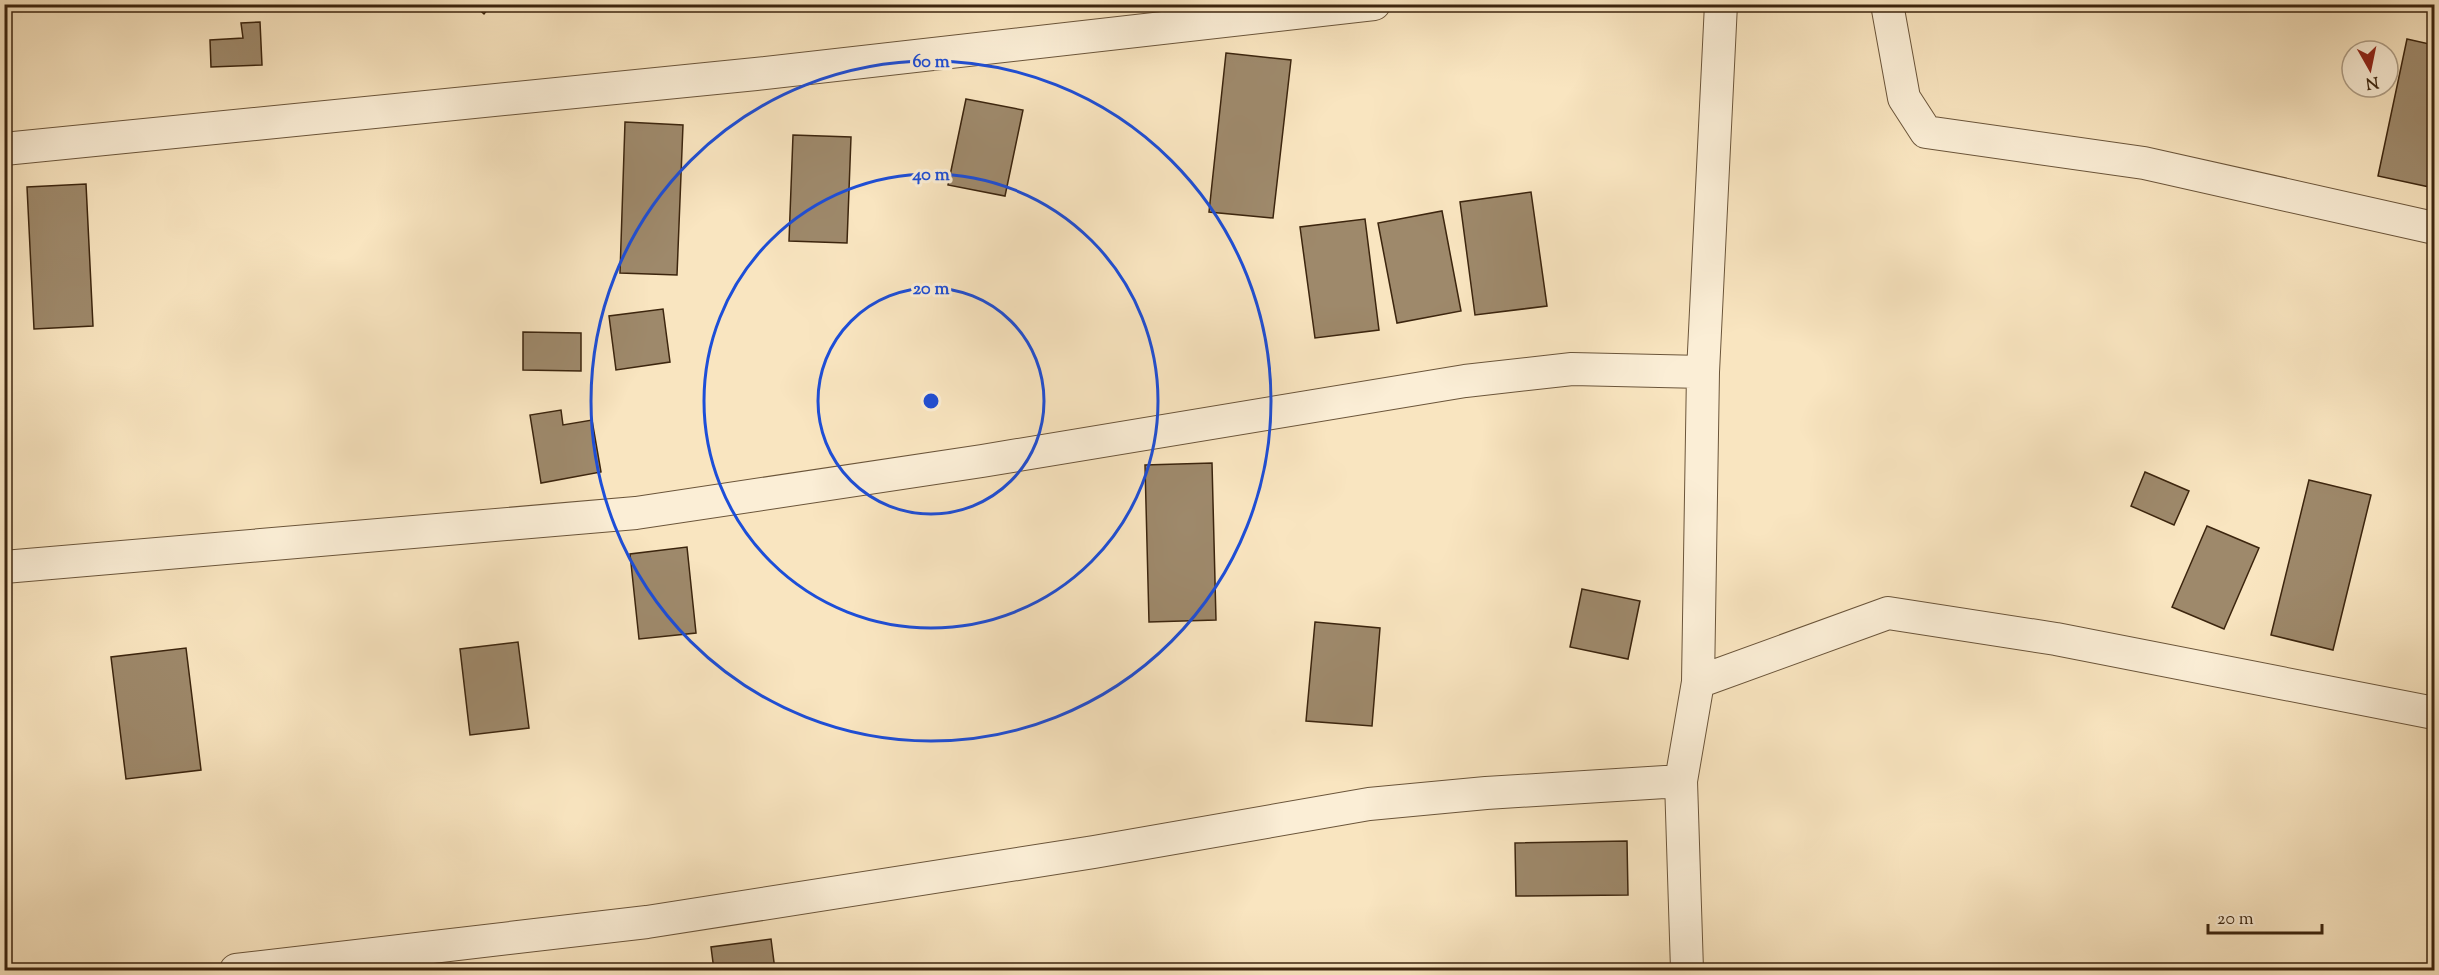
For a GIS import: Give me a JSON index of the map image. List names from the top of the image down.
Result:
{
  "scale_bar": "20 m",
  "north": "bottom",
  "rings": ["60 m", "40 m", "20 m"]
}
